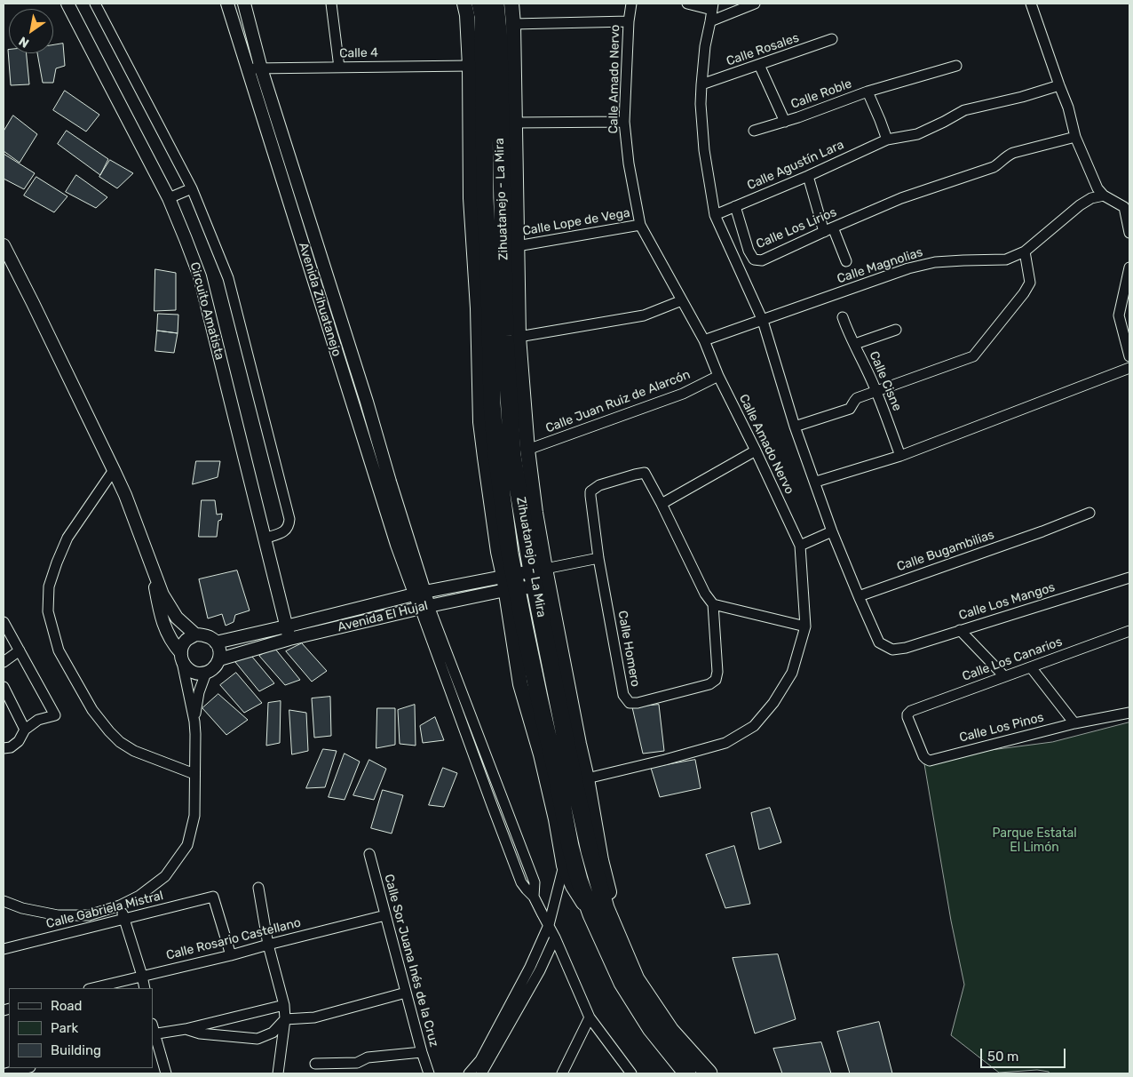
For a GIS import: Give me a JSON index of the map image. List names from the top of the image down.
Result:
{
  "streets": {
    "highway": ["Zihuatanejo - La Mira"],
    "street": [
      "Calle Rosales",
      "Calle 4",
      "Calle Amado Nervo",
      "Calle Roble",
      "Calle Agustín Lara",
      "Calle Lope de Vega",
      "Calle Los Lirios",
      "Calle Magnolias",
      "Avenida Zihuatanejo",
      "Circuito Amatista",
      "Calle Cisne",
      "Calle Juan Ruiz de Alarcón",
      "Calle Bugambilias",
      "Calle Los Mangos",
      "Avenida El Hujal",
      "Calle Homero",
      "Calle Los Canarios",
      "Calle Los Pinos",
      "Calle Gabriela Mistral",
      "Calle Rosario Castellano",
      "Calle Sor Juana Inés de la Cruz"
    ]
  },
  "crossings": [
    ["Calle 4", "Avenida Zihuatanejo"],
    ["Calle Amado Nervo", "Calle Lope de Vega"],
    ["Calle Amado Nervo", "Calle Magnolias"],
    ["Calle Amado Nervo", "Calle Juan Ruiz de Alarcón"],
    ["Calle Agustín Lara", "Calle Los Lirios"],
    ["Zihuatanejo - La Mira", "Avenida El Hujal"],
    ["Avenida Zihuatanejo", "Avenida El Hujal"],
    ["Circuito Amatista", "Avenida El Hujal"],
    ["Calle Bugambilias", "Calle Los Mangos"],
    ["Calle Los Canarios", "Calle Los Pinos"],
    ["Calle Gabriela Mistral", "Calle Rosario Castellano"],
    ["Calle Rosario Castellano", "Calle Sor Juana Inés de la Cruz"]
  ],
  "parks": ["Parque Estatal El Limón"],
  "legend": ["Road", "Park", "Building"],
  "scale_bar": "50 m",
  "north": "bottom left"
}
